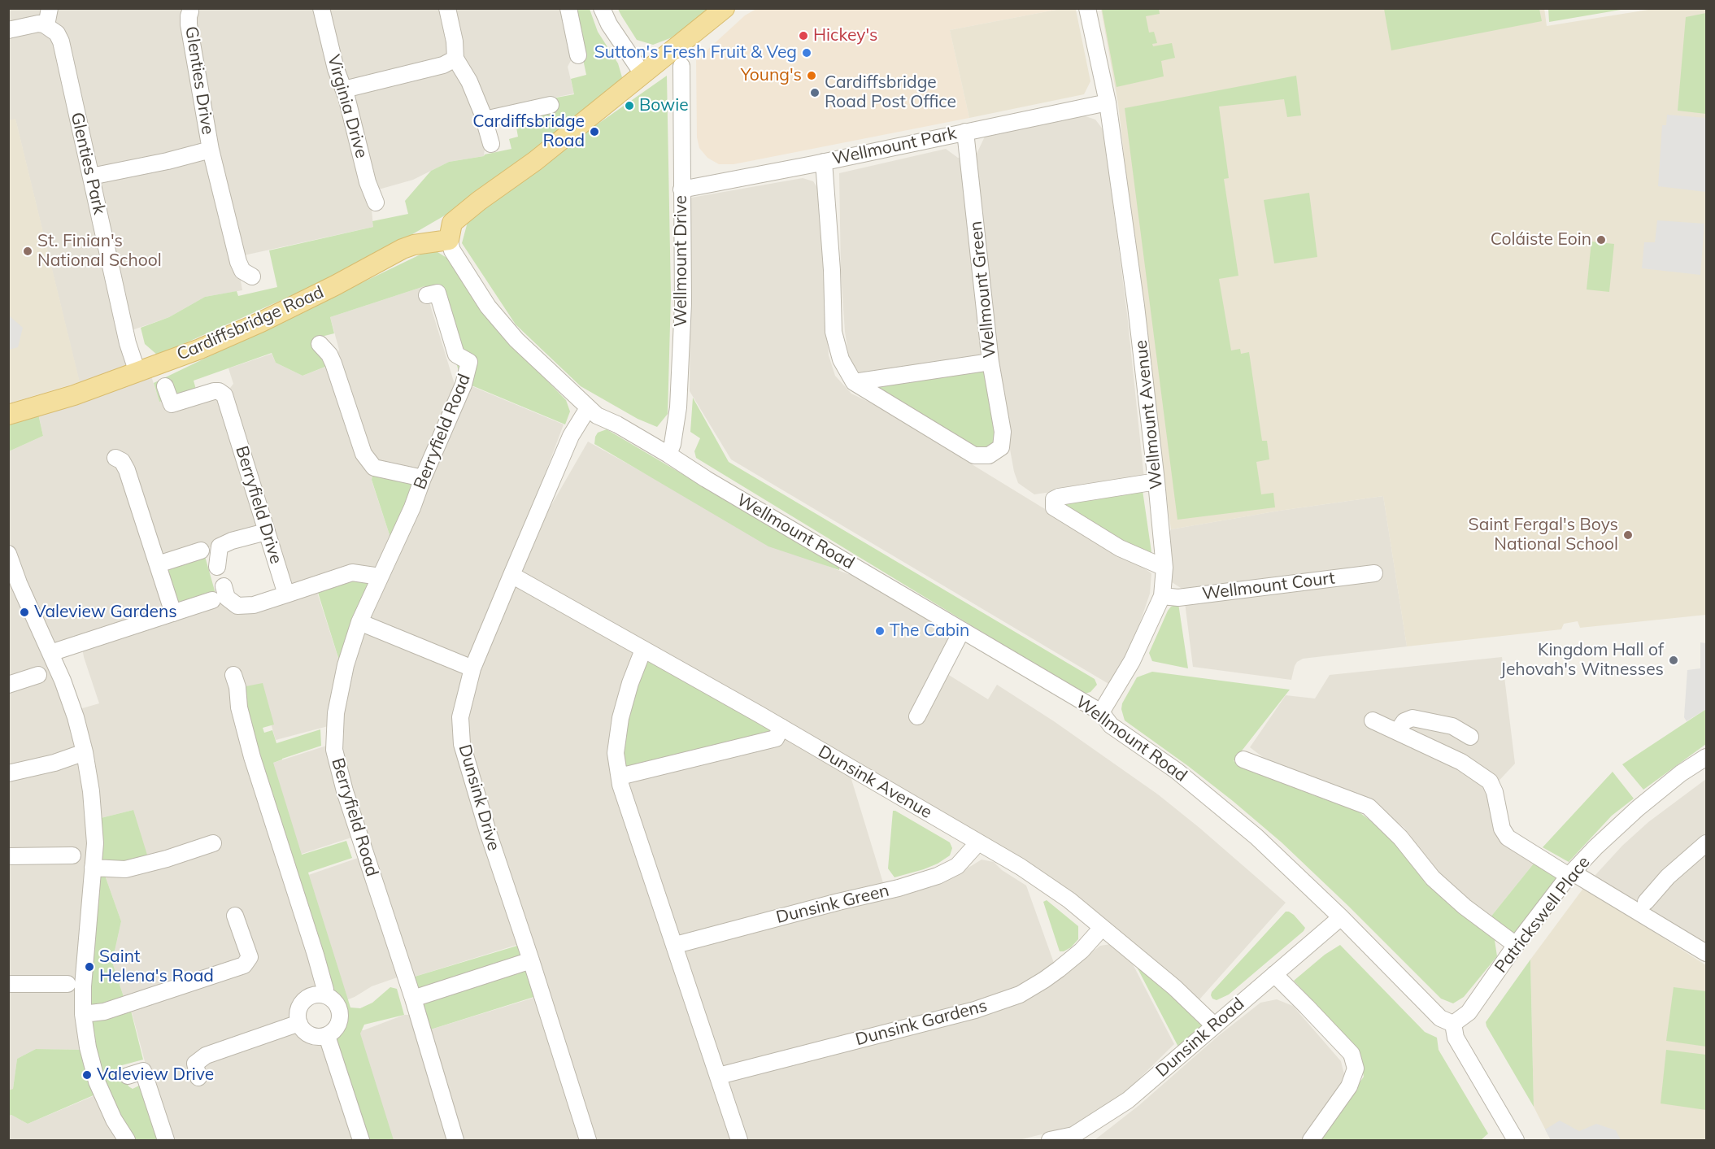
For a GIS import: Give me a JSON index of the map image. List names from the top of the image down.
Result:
{
  "streets": {
    "main road": ["Cardiffsbridge Road"],
    "street": [
      "Glenties Drive",
      "Virginia Drive",
      "Wellmount Park",
      "Glenties Park",
      "Wellmount Drive",
      "Wellmount Green",
      "Wellmount Avenue",
      "Berryfield Road",
      "Berryfield Drive",
      "Wellmount Road",
      "Wellmount Court",
      "Dunsink Avenue",
      "Dunsink Drive",
      "Dunsink Green",
      "Patrickswell Place",
      "Dunsink Gardens",
      "Dunsink Road"
    ]
  },
  "crossings": [
    ["Glenties Drive", "Glenties Park"],
    ["Wellmount Park", "Wellmount Drive"],
    ["Wellmount Park", "Wellmount Green"],
    ["Wellmount Park", "Wellmount Avenue"],
    ["Glenties Park", "Cardiffsbridge Road"],
    ["Wellmount Drive", "Wellmount Road"],
    ["Cardiffsbridge Road", "Wellmount Road"],
    ["Wellmount Avenue", "Wellmount Road"],
    ["Wellmount Avenue", "Wellmount Court"],
    ["Wellmount Road", "Dunsink Drive"],
    ["Wellmount Road", "Patrickswell Place"],
    ["Wellmount Road", "Dunsink Road"],
    ["Dunsink Avenue", "Dunsink Drive"],
    ["Dunsink Avenue", "Dunsink Green"],
    ["Dunsink Avenue", "Dunsink Gardens"],
    ["Dunsink Avenue", "Dunsink Road"]
  ],
  "places": [
    "Hickey's",
    "Sutton's Fresh Fruit & Veg",
    "Young's",
    "Cardiffsbridge Road Post Office",
    "Bowie",
    "Cardiffsbridge Road",
    "Coláiste Eoin",
    "St. Finian's National School",
    "Saint Fergal's Boys National School",
    "Valeview Gardens",
    "The Cabin",
    "Kingdom Hall of Jehovah's Witnesses",
    "Saint Helena's Road",
    "Valeview Drive"
  ]
}
